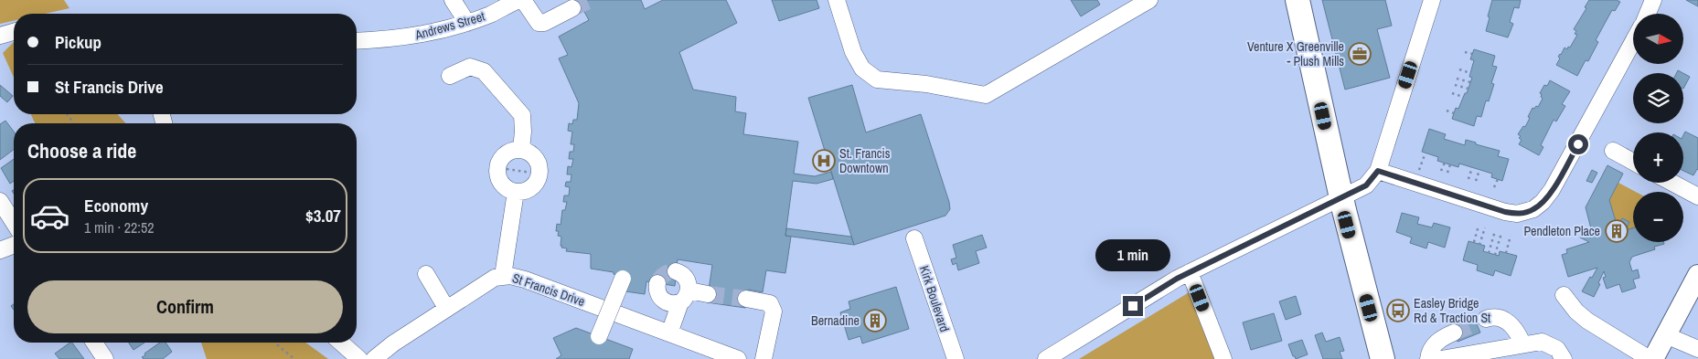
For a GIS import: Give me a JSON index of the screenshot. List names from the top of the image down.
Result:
{
  "streets": {
    "street": ["Andrews Street", "St Francis Drive", "Kirk Boulevard"]
  },
  "places": {
    "office": ["Venture X Greenville - Plush Mills"],
    "hospital": ["St. Francis Downtown"],
    "building": ["Pendleton Place", "Bernadine"],
    "bus stop": ["Easley Bridge Rd & Traction St"]
  },
  "north": "right",
  "page": {
    "map_buttons": ["+", "−"],
    "banner": ["Pickup", "St Francis Drive"],
    "heading": "Choose a ride",
    "list": [
      {
        "name": "Economy",
        "note": "1 min · 22:52",
        "value": "$3.07"
      }
    ],
    "bubble": "1 min",
    "buttons": "Confirm"
  }
}
